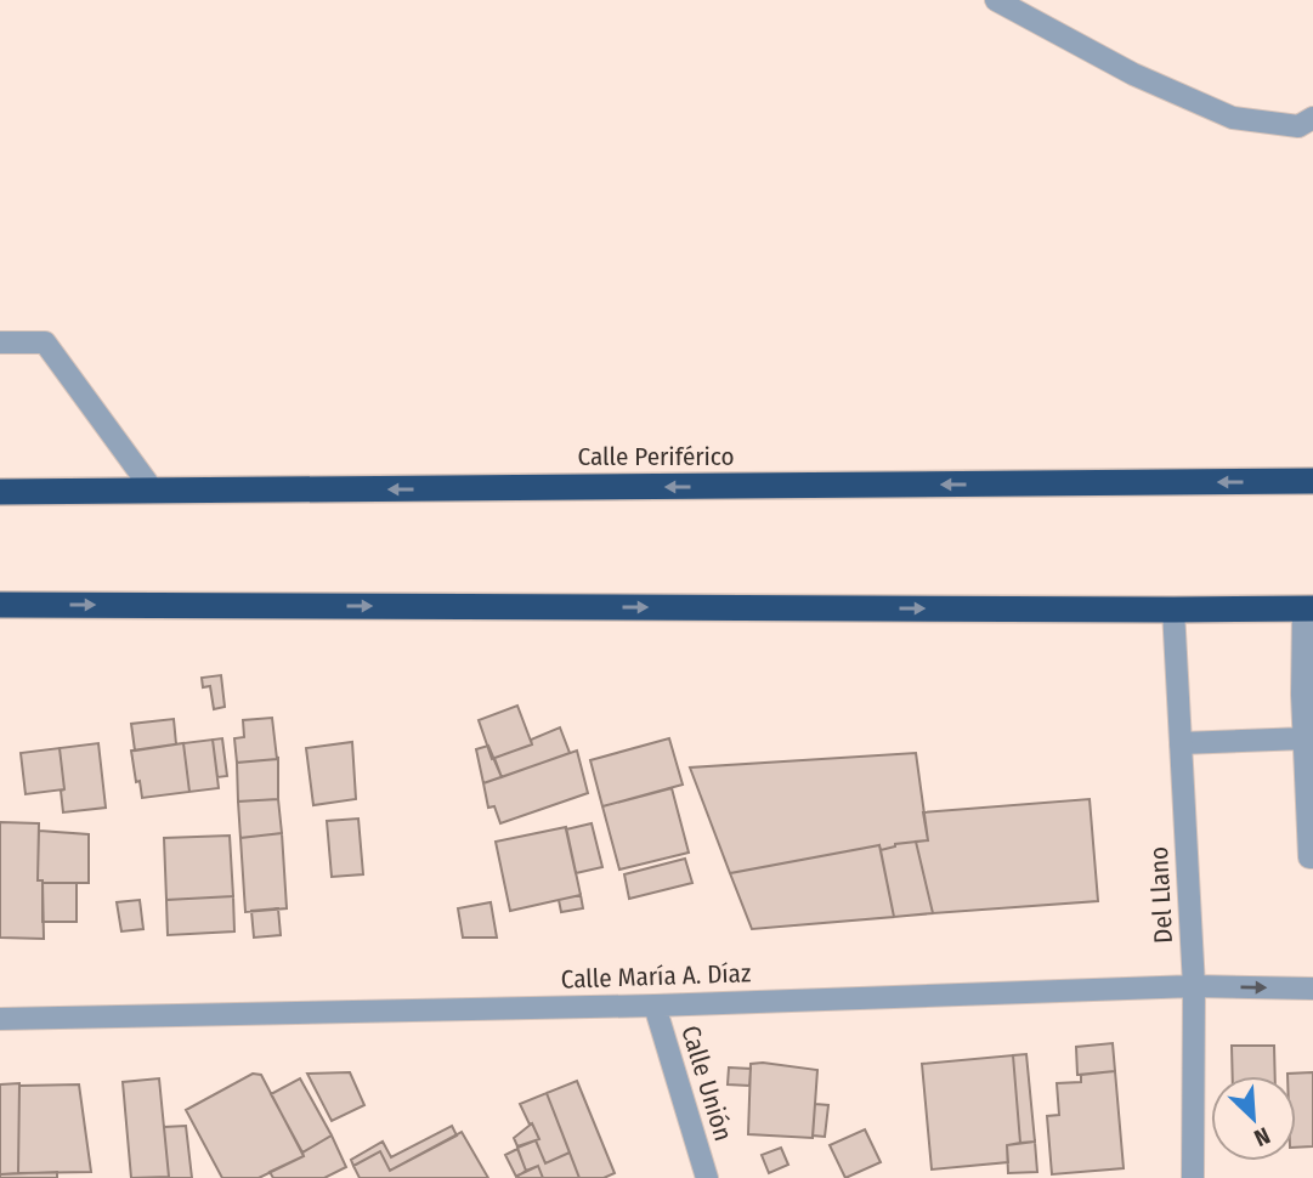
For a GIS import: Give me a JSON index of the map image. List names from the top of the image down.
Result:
{
  "streets": {
    "highway": ["Calle Periférico"],
    "street": ["Del Llano", "Calle María A. Díaz", "Calle Unión"]
  },
  "crossings": [
    ["Del Llano", "Calle María A. Díaz"],
    ["Calle María A. Díaz", "Calle Unión"]
  ],
  "north": "bottom right"
}
